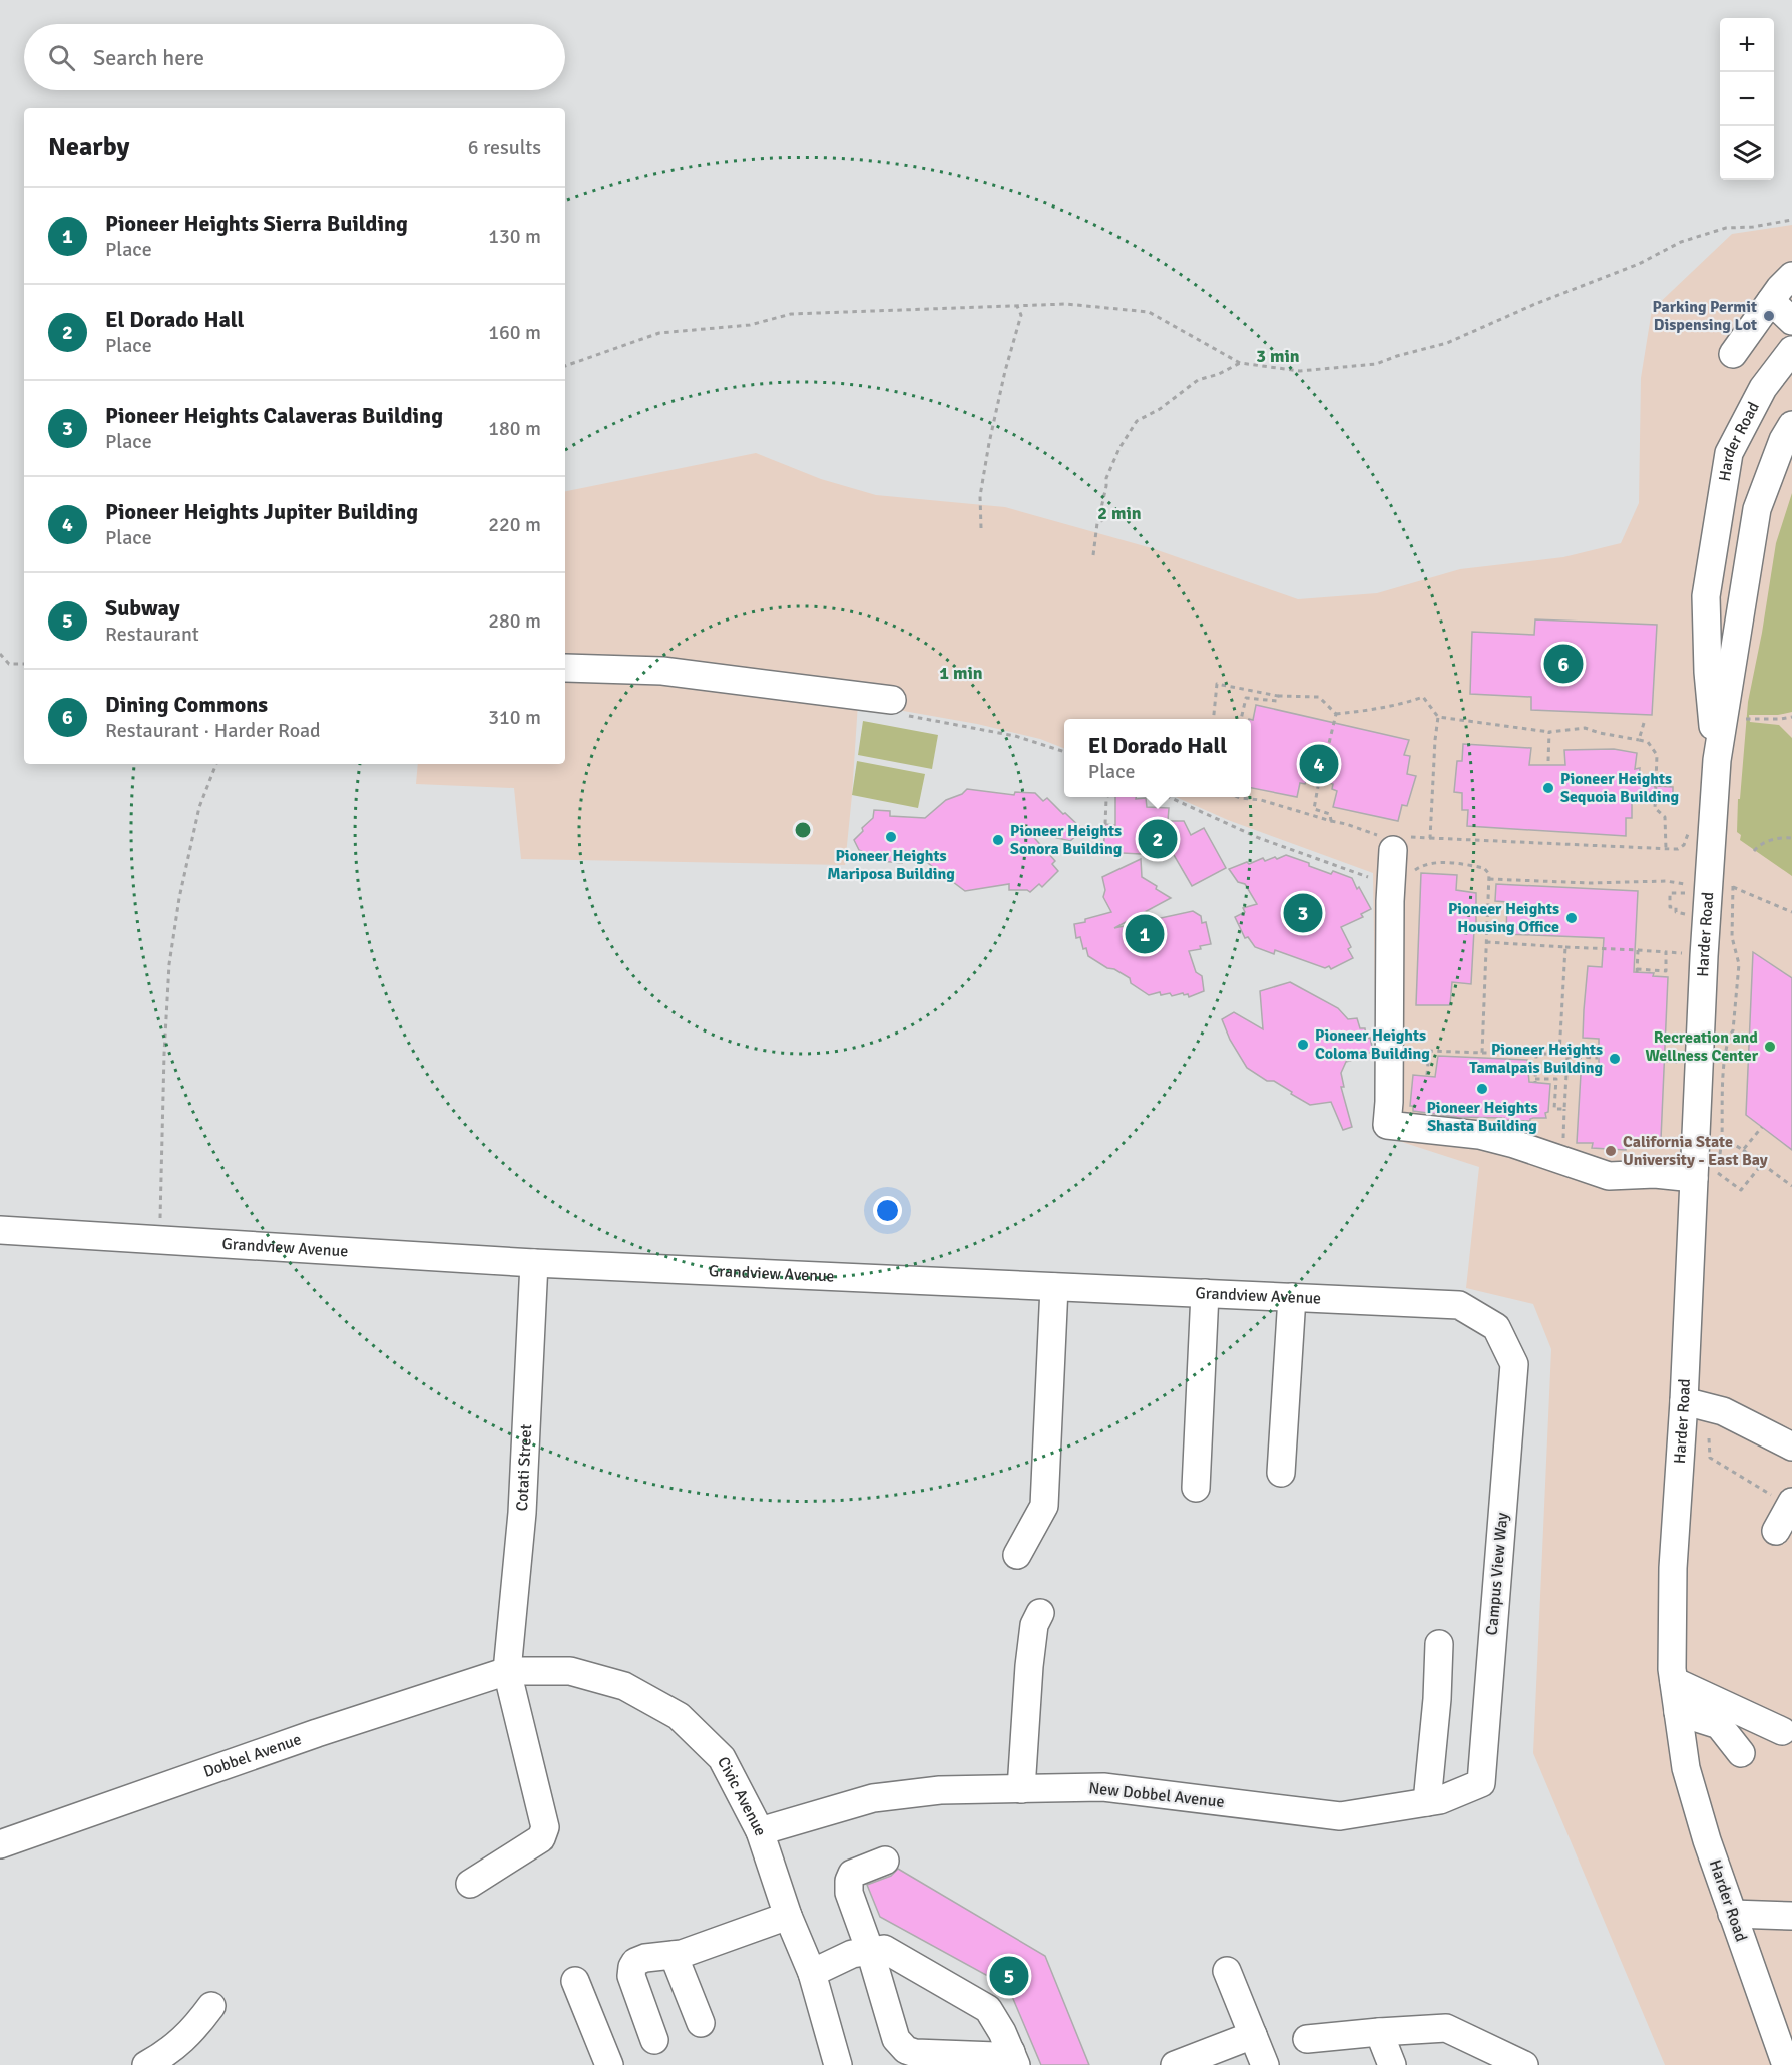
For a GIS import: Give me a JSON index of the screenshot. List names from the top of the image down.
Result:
{
  "streets": {
    "street": [
      "Harder Road",
      "Grandview Avenue",
      "Cotati Street",
      "Campus View Way",
      "Dobbel Avenue",
      "New Dobbel Avenue",
      "Civic Avenue"
    ]
  },
  "crossings": [
    ["Grandview Avenue", "Cotati Street"],
    ["Grandview Avenue", "Campus View Way"],
    ["Cotati Street", "Dobbel Avenue"],
    ["Cotati Street", "Civic Avenue"],
    ["Campus View Way", "New Dobbel Avenue"],
    ["Dobbel Avenue", "Civic Avenue"],
    ["New Dobbel Avenue", "Civic Avenue"]
  ],
  "places": [
    "Parking Permit Dispensing Lot",
    "Pioneer Heights Sequoia Building",
    "Pioneer Heights Mariposa Building",
    "Pioneer Heights Sonora Building",
    "Pioneer Heights Housing Office",
    "Pioneer Heights Coloma Building",
    "Recreation and Wellness Center",
    "Pioneer Heights Tamalpais Building",
    "Pioneer Heights Shasta Building",
    "California State University - East Bay"
  ],
  "page": {
    "map_buttons": ["+", "−"],
    "search": "Search here",
    "heading": ["Nearby", "6 results"],
    "list": [
      {
        "mark": "1",
        "name": "Pioneer Heights Sierra Building",
        "note": "Place",
        "value": "130 m"
      },
      {
        "mark": "2",
        "name": "El Dorado Hall",
        "note": "Place",
        "value": "160 m"
      },
      {
        "mark": "3",
        "name": "Pioneer Heights Calaveras Building",
        "note": "Place",
        "value": "180 m"
      },
      {
        "mark": "4",
        "name": "Pioneer Heights Jupiter Building",
        "note": "Place",
        "value": "220 m"
      },
      {
        "mark": "5",
        "name": "Subway",
        "note": "Restaurant",
        "value": "280 m"
      },
      {
        "mark": "6",
        "name": "Dining Commons",
        "note": "Restaurant · Harder Road",
        "value": "310 m"
      }
    ],
    "pins": [
      "6",
      "4",
      "2",
      "3",
      "1",
      "5"
    ],
    "popup": ["El Dorado Hall", "Place"]
  },
  "rings": ["3 min", "2 min", "1 min"]
}
